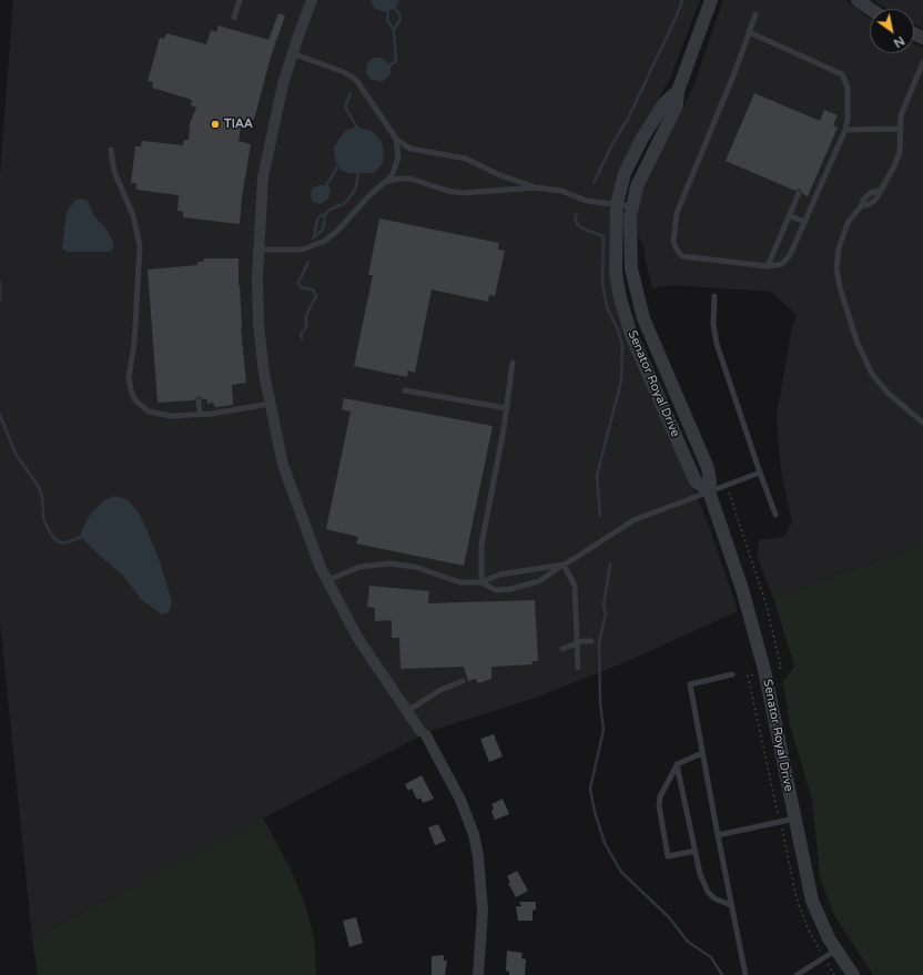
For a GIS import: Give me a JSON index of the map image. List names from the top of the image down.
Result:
{
  "streets": {
    "street": ["Senator Royal Drive"]
  },
  "places": ["TIAA"],
  "north": "bottom right"
}
